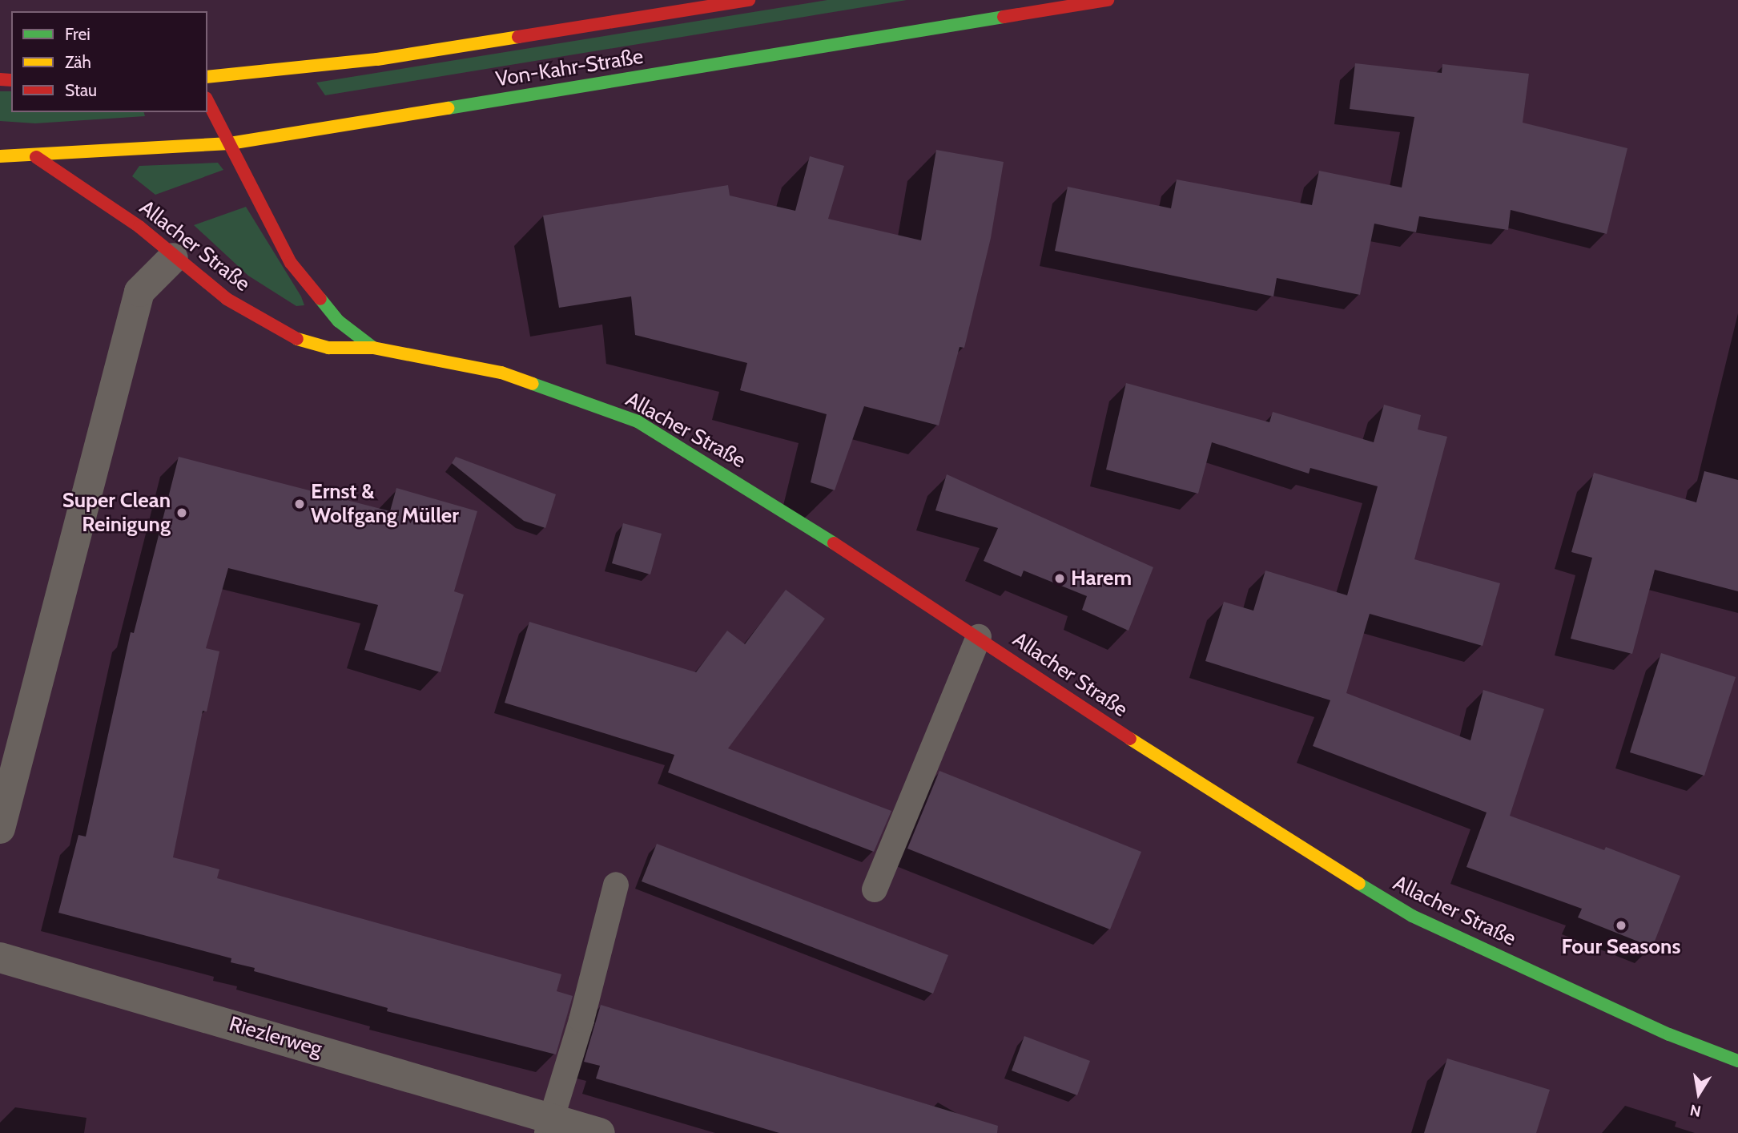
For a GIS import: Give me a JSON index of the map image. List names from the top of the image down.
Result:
{
  "streets": {
    "street": ["Von-Kahr-Straße", "Allacher Straße", "Riezlerweg"]
  },
  "crossings": [
    ["Von-Kahr-Straße", "Allacher Straße"]
  ],
  "places": [
    "Ernst & Wolfgang Müller",
    "Super Clean Reinigung",
    "Harem",
    "Four Seasons"
  ],
  "legend": ["Frei", "Zäh", "Stau"],
  "north": "bottom"
}
